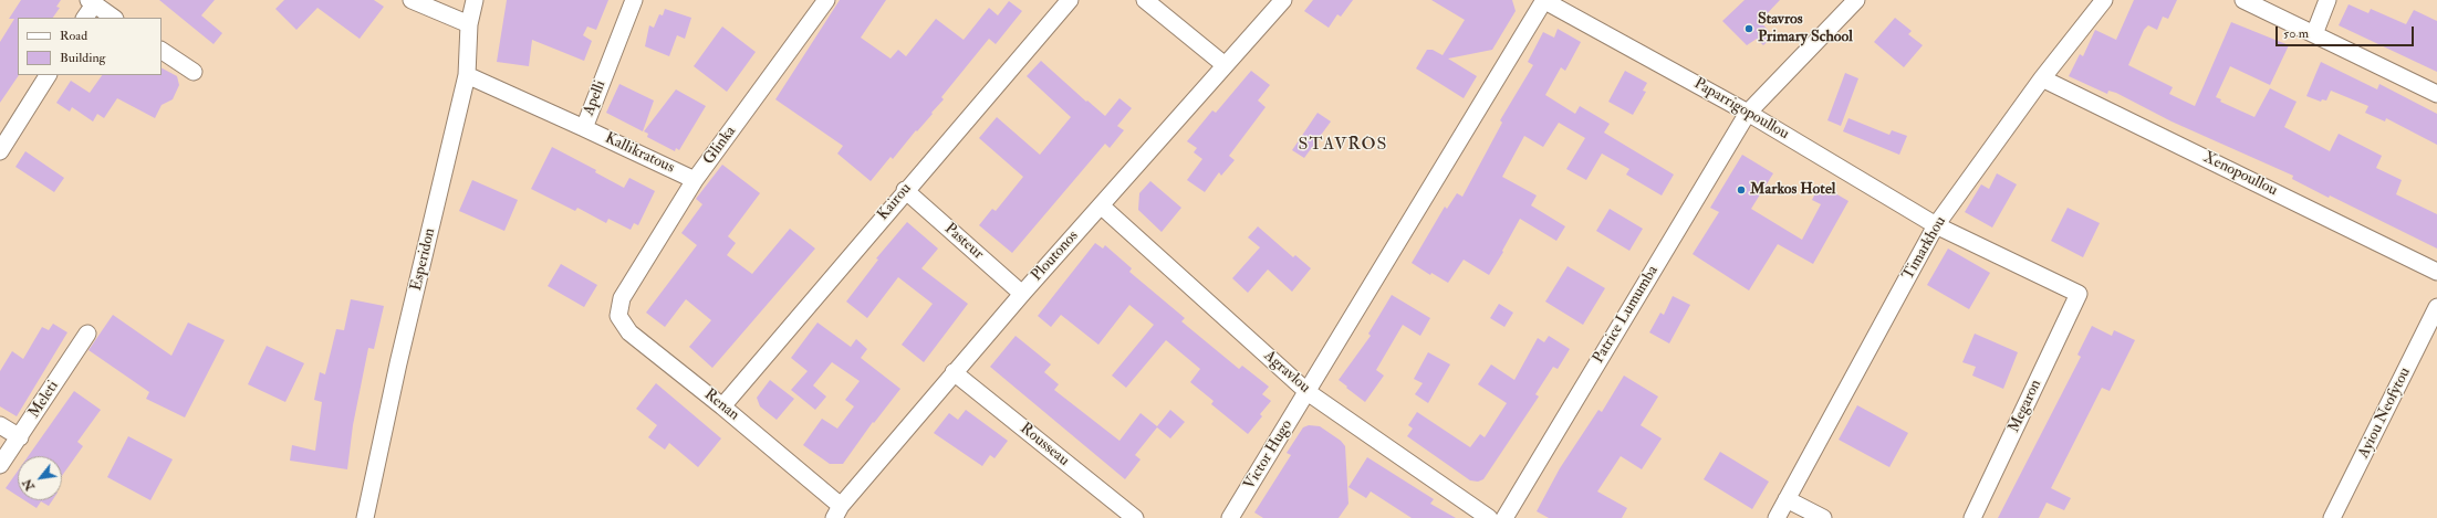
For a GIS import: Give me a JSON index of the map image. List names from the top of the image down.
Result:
{
  "streets": {
    "street": [
      "Apelli",
      "Paparrigopoullou",
      "Glinka",
      "Kallikratous",
      "Xenopoullou",
      "Kairou",
      "Pasteur",
      "Timarkhou",
      "Ploutonos",
      "Esperidon",
      "Patrice Lumumba",
      "Agravlou",
      "Meleti",
      "Renan",
      "Megaron",
      "Ayiou Neofytou",
      "Rousseau",
      "Victor Hugo"
    ]
  },
  "crossings": [
    ["Apelli", "Kallikratous"],
    ["Apelli", "Esperidon"],
    ["Paparrigopoullou", "Timarkhou"],
    ["Paparrigopoullou", "Patrice Lumumba"],
    ["Paparrigopoullou", "Megaron"],
    ["Paparrigopoullou", "Victor Hugo"],
    ["Glinka", "Kallikratous"],
    ["Glinka", "Renan"],
    ["Xenopoullou", "Timarkhou"],
    ["Kairou", "Pasteur"],
    ["Kairou", "Renan"],
    ["Pasteur", "Ploutonos"],
    ["Ploutonos", "Agravlou"],
    ["Ploutonos", "Renan"],
    ["Ploutonos", "Rousseau"],
    ["Agravlou", "Victor Hugo"]
  ],
  "districts": ["STAVROS"],
  "places": ["Stavros Primary School", "Markos Hotel"],
  "legend": ["Road", "Building"],
  "scale_bar": "50 m",
  "north": "bottom left"
}
